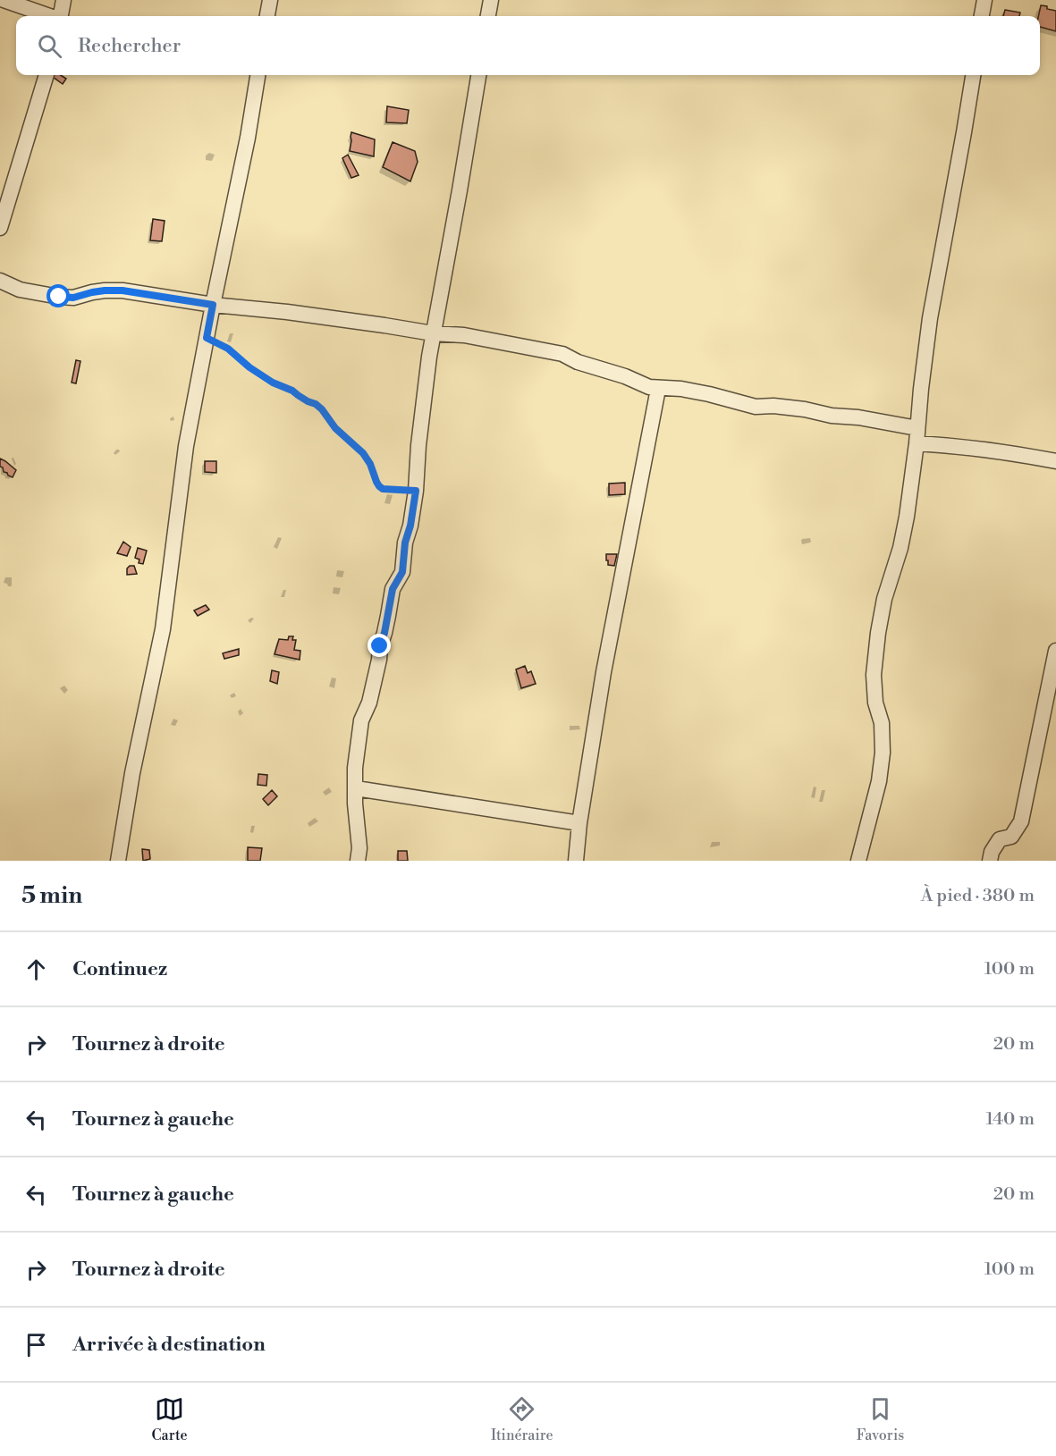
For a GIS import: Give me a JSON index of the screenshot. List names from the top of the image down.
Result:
{
  "page": {
    "search": "Rechercher",
    "heading": ["5 min", "À pied · 380 m"],
    "list": [
      ["Continuez", "100 m"],
      ["Tournez à droite", "20 m"],
      ["Tournez à gauche", "140 m"],
      ["Tournez à gauche", "20 m"],
      ["Tournez à droite", "100 m"],
      "Arrivée à destination"
    ],
    "nav": ["Carte", "Itinéraire", "Favoris"]
  }
}
